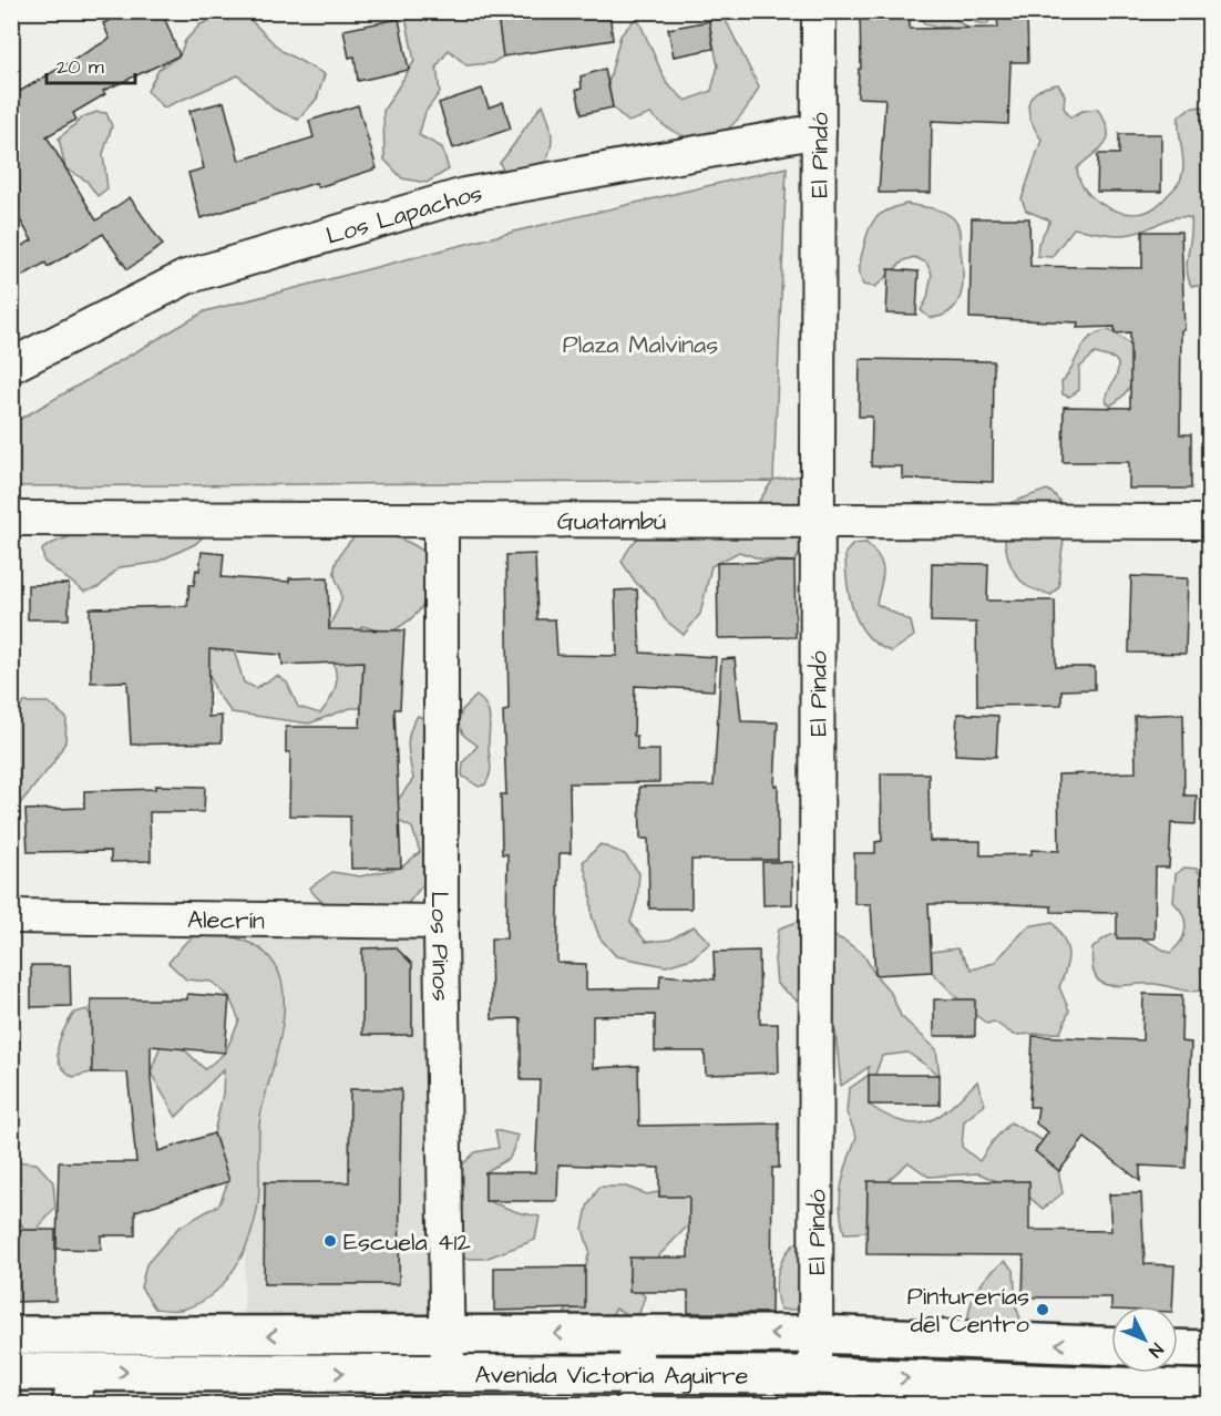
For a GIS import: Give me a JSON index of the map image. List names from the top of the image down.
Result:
{
  "streets": {
    "main road": ["Avenida Victoria Aguirre"],
    "street": [
      "El Pindó",
      "Los Lapachos",
      "Guatambú",
      "Alecrín",
      "Los Pinos"
    ]
  },
  "crossings": [
    ["El Pindó", "Los Lapachos"],
    ["El Pindó", "Guatambú"],
    ["El Pindó", "Avenida Victoria Aguirre"],
    ["Guatambú", "Los Pinos"],
    ["Alecrín", "Los Pinos"],
    ["Los Pinos", "Avenida Victoria Aguirre"]
  ],
  "parks": ["Plaza Malvinas"],
  "places": ["Escuela 412", "Pinturerías del Centro"],
  "scale_bar": "20 m",
  "north": "bottom right"
}
